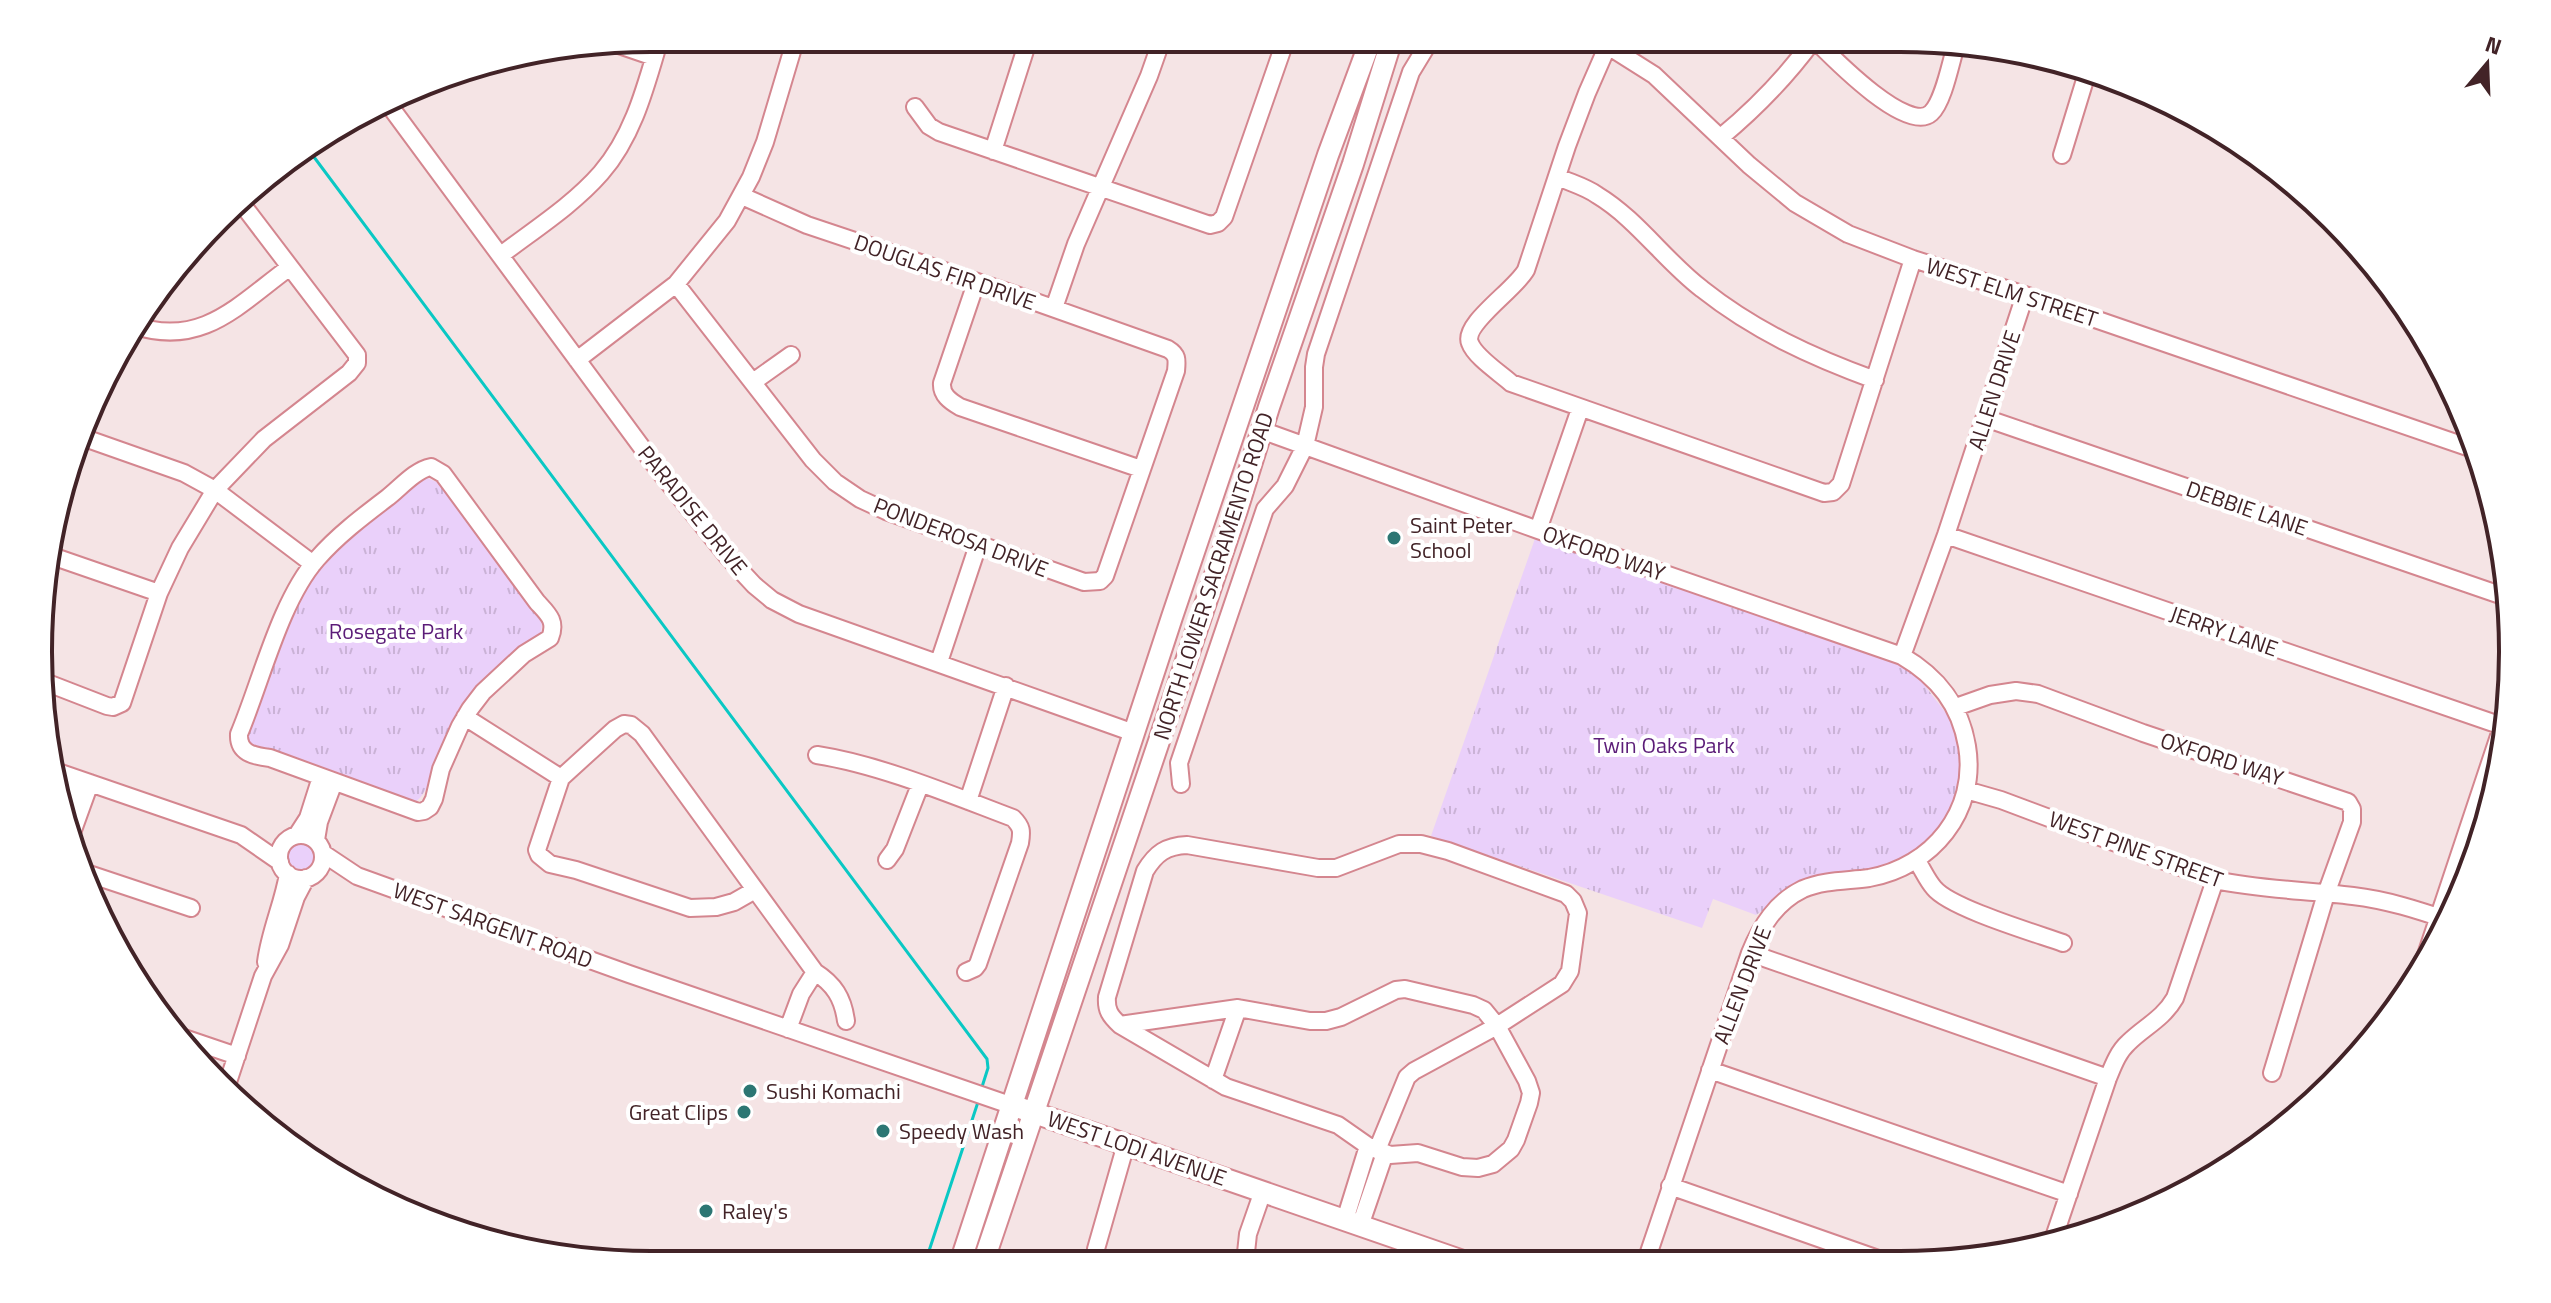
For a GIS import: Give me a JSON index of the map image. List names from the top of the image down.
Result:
{
  "streets": {
    "main road": ["NORTH LOWER SACRAMENTO ROAD", "WEST LODI AVENUE"],
    "street": [
      "DOUGLAS FIR DRIVE",
      "WEST ELM STREET",
      "ALLEN DRIVE",
      "DEBBIE LANE",
      "PARADISE DRIVE",
      "PONDEROSA DRIVE",
      "OXFORD WAY",
      "JERRY LANE",
      "WEST PINE STREET",
      "WEST SARGENT ROAD"
    ]
  },
  "crossings": [
    ["DOUGLAS FIR DRIVE", "PONDEROSA DRIVE"],
    ["WEST ELM STREET", "ALLEN DRIVE"],
    ["ALLEN DRIVE", "DEBBIE LANE"],
    ["ALLEN DRIVE", "OXFORD WAY"],
    ["ALLEN DRIVE", "JERRY LANE"],
    ["ALLEN DRIVE", "WEST PINE STREET"],
    ["PARADISE DRIVE", "NORTH LOWER SACRAMENTO ROAD"],
    ["OXFORD WAY", "NORTH LOWER SACRAMENTO ROAD"],
    ["OXFORD WAY", "WEST PINE STREET"],
    ["NORTH LOWER SACRAMENTO ROAD", "WEST LODI AVENUE"],
    ["WEST SARGENT ROAD", "WEST LODI AVENUE"]
  ],
  "parks": ["Rosegate Park", "Twin Oaks Park"],
  "places": [
    "Saint Peter School",
    "Sushi Komachi",
    "Great Clips",
    "Speedy Wash",
    "Raley's"
  ],
  "north": "top"
}
